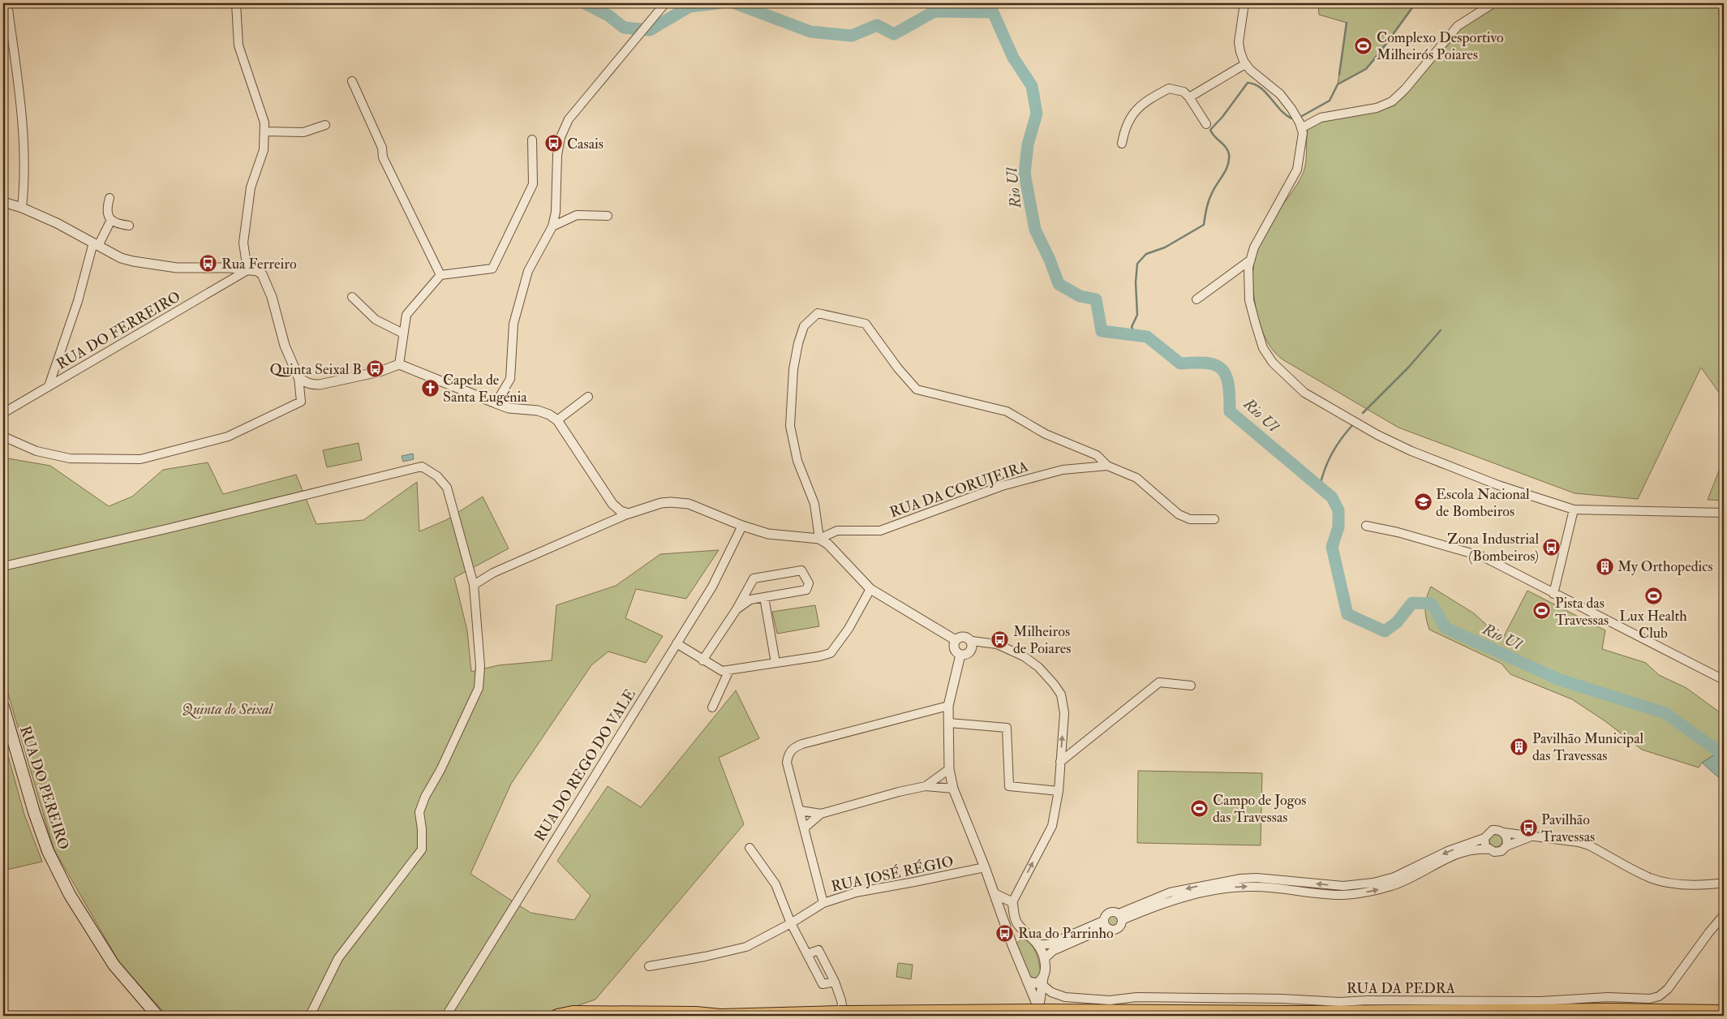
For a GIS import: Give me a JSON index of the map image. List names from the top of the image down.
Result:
{
  "streets": {
    "main road": ["RUA DO PEREIRO"],
    "street": [
      "RUA DO FERREIRO",
      "RUA DA CORUJEIRA",
      "RUA DO REGO DO VALE",
      "RUA JOSÉ RÉGIO",
      "RUA DA PEDRA"
    ]
  },
  "water": ["Rio Ul"],
  "parks": ["Quinta do Seixal"],
  "places": {
    "sports": [
      "Complexo Desportivo Milheirós Poiares",
      "Lux Health Club",
      "Pista das Travessas",
      "Campo de Jogos das Travessas"
    ],
    "bus stop": [
      "Casais",
      "Rua Ferreiro",
      "Quinta Seixal B",
      "Zona Industrial (Bombeiros)",
      "Milheiros de Poiares",
      "Pavilhão Travessas",
      "Rua do Parrinho"
    ],
    "church": ["Capela de Santa Eugénia"],
    "school or university": ["Escola Nacional de Bombeiros"],
    "building": ["My Orthopedics", "Pavilhão Municipal das Travessas"]
  }
}
